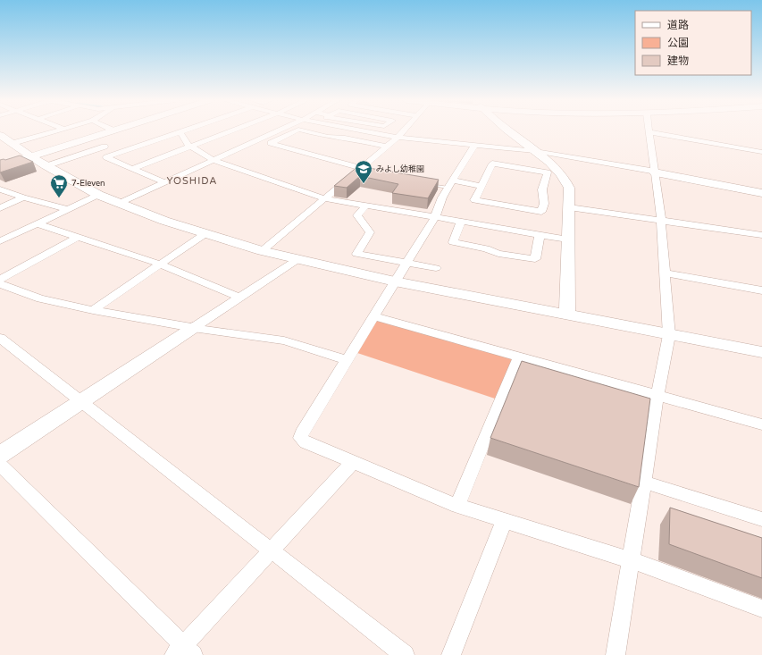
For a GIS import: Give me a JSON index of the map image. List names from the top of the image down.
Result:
{
  "districts": ["YOSHIDA"],
  "places": {
    "school or university": ["みよし幼稚園"],
    "supermarket": ["7-Eleven"]
  },
  "legend": ["道路", "公園", "建物"]
}
